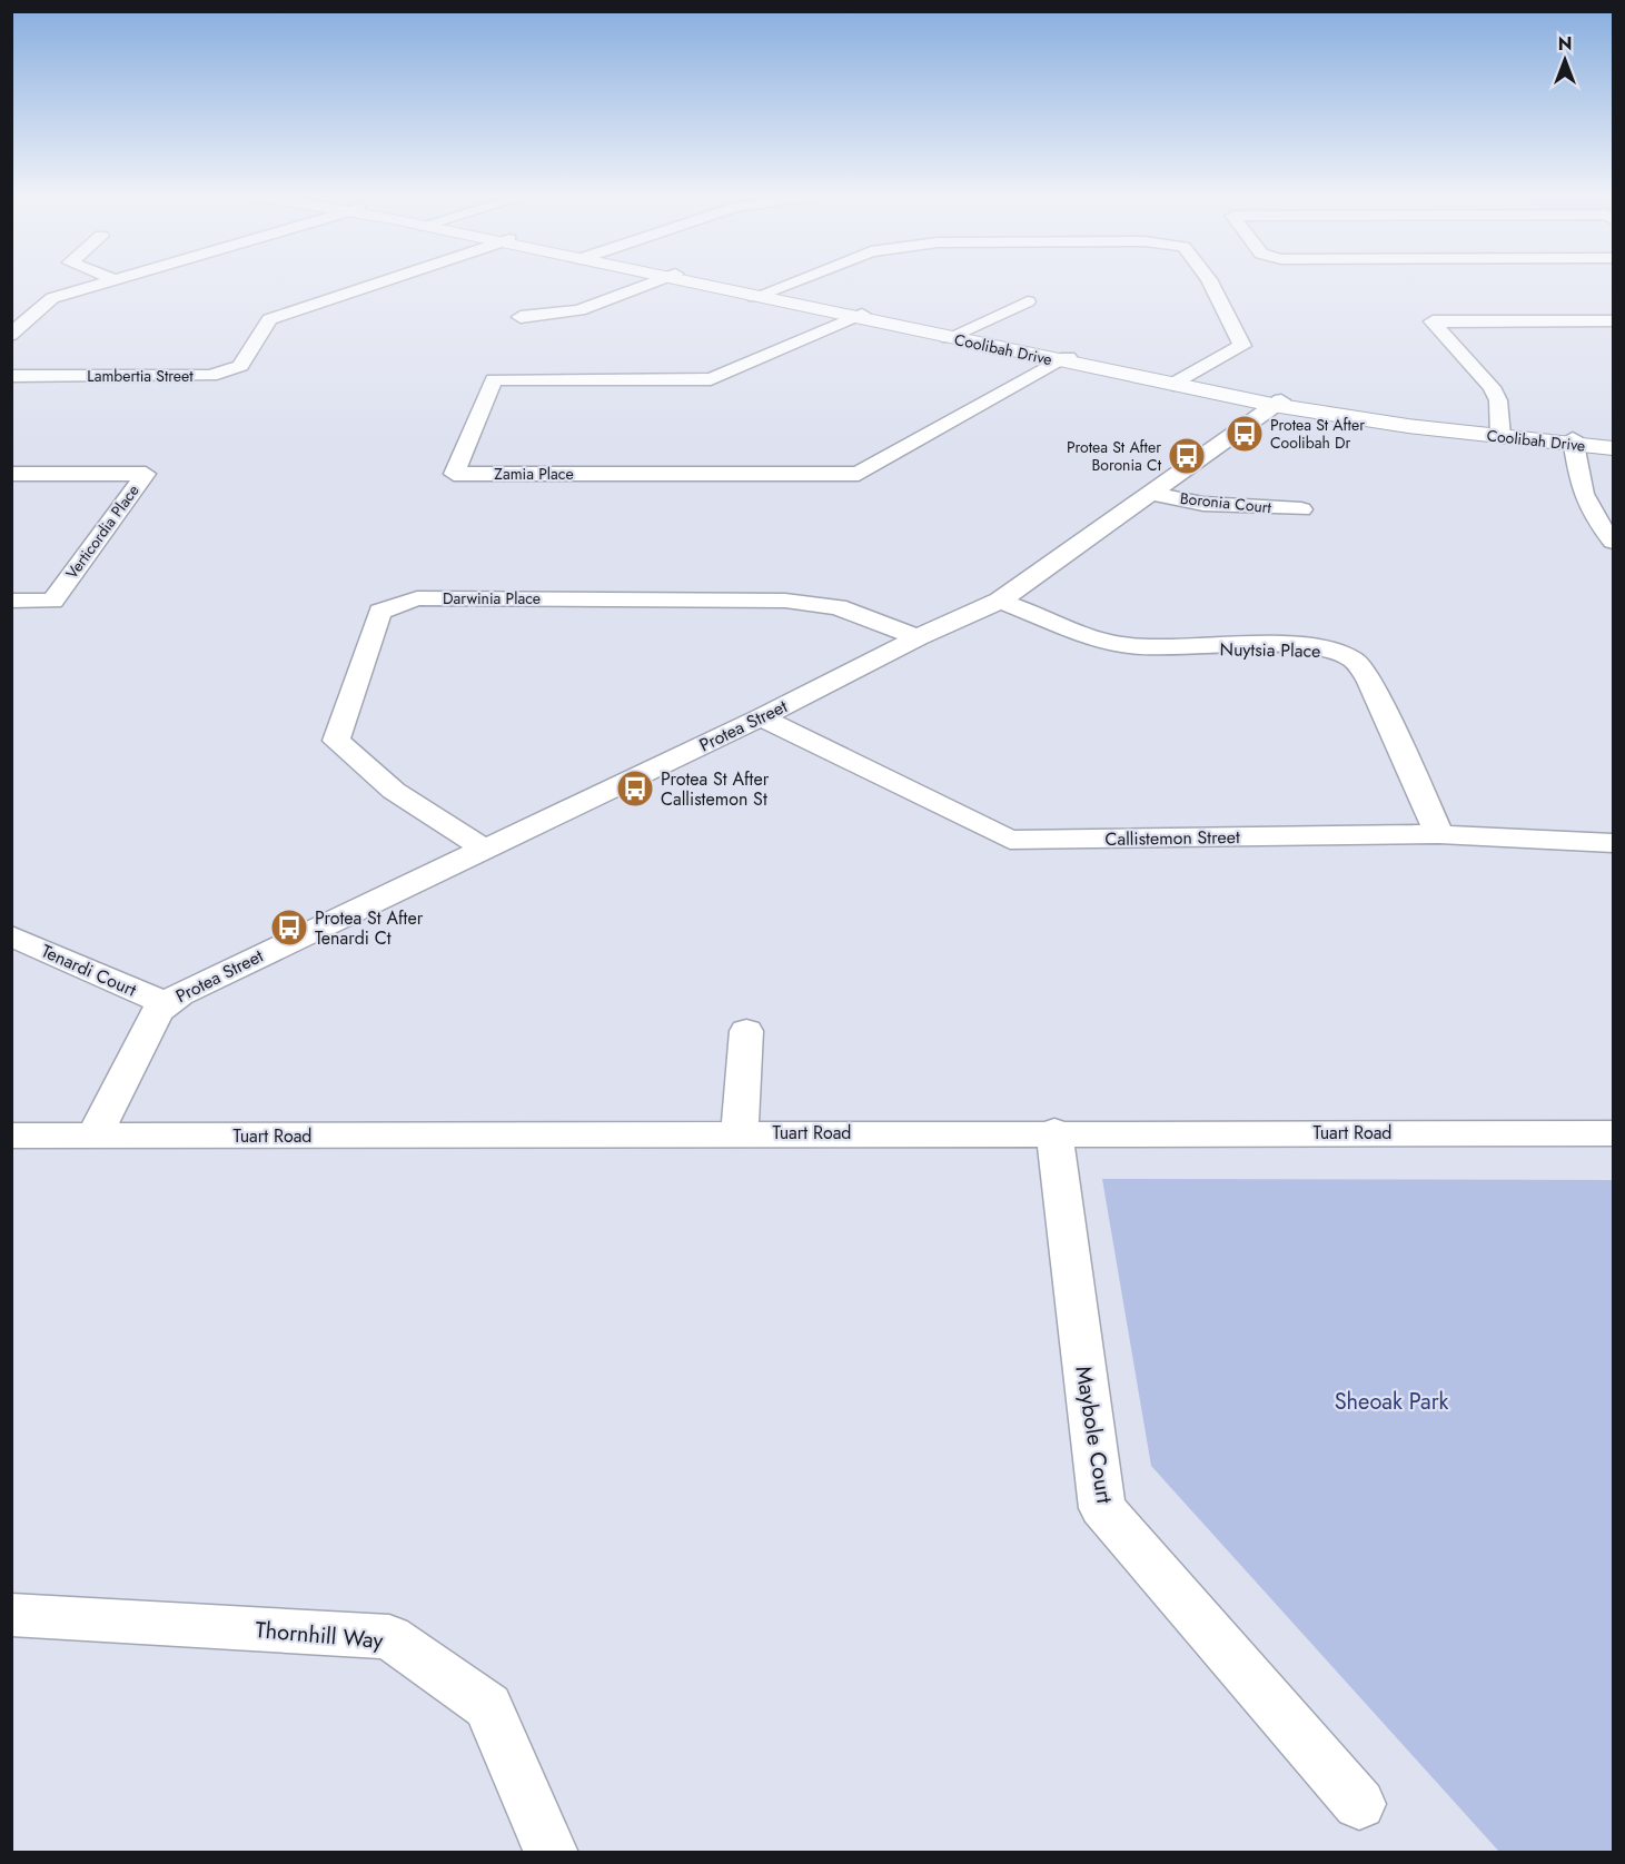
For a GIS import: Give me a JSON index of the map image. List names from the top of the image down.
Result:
{
  "streets": {
    "main road": ["Coolibah Drive"],
    "street": [
      "Lambertia Street",
      "Zamia Place",
      "Boronia Court",
      "Verticordia Place",
      "Darwinia Place",
      "Nuytsia Place",
      "Protea Street",
      "Callistemon Street",
      "Tenardi Court",
      "Tuart Road",
      "Maybole Court",
      "Thornhill Way"
    ]
  },
  "crossings": [
    ["Coolibah Drive", "Zamia Place"],
    ["Coolibah Drive", "Protea Street"],
    ["Boronia Court", "Protea Street"],
    ["Darwinia Place", "Protea Street"],
    ["Nuytsia Place", "Protea Street"],
    ["Nuytsia Place", "Callistemon Street"],
    ["Protea Street", "Callistemon Street"],
    ["Protea Street", "Tenardi Court"],
    ["Protea Street", "Tuart Road"],
    ["Tuart Road", "Maybole Court"]
  ],
  "parks": ["Sheoak Park"],
  "places": {
    "bus stop": [
      "Protea St After Coolibah Dr",
      "Protea St After Boronia Ct",
      "Protea St After Callistemon St",
      "Protea St After Tenardi Ct"
    ]
  },
  "north": "top"
}
